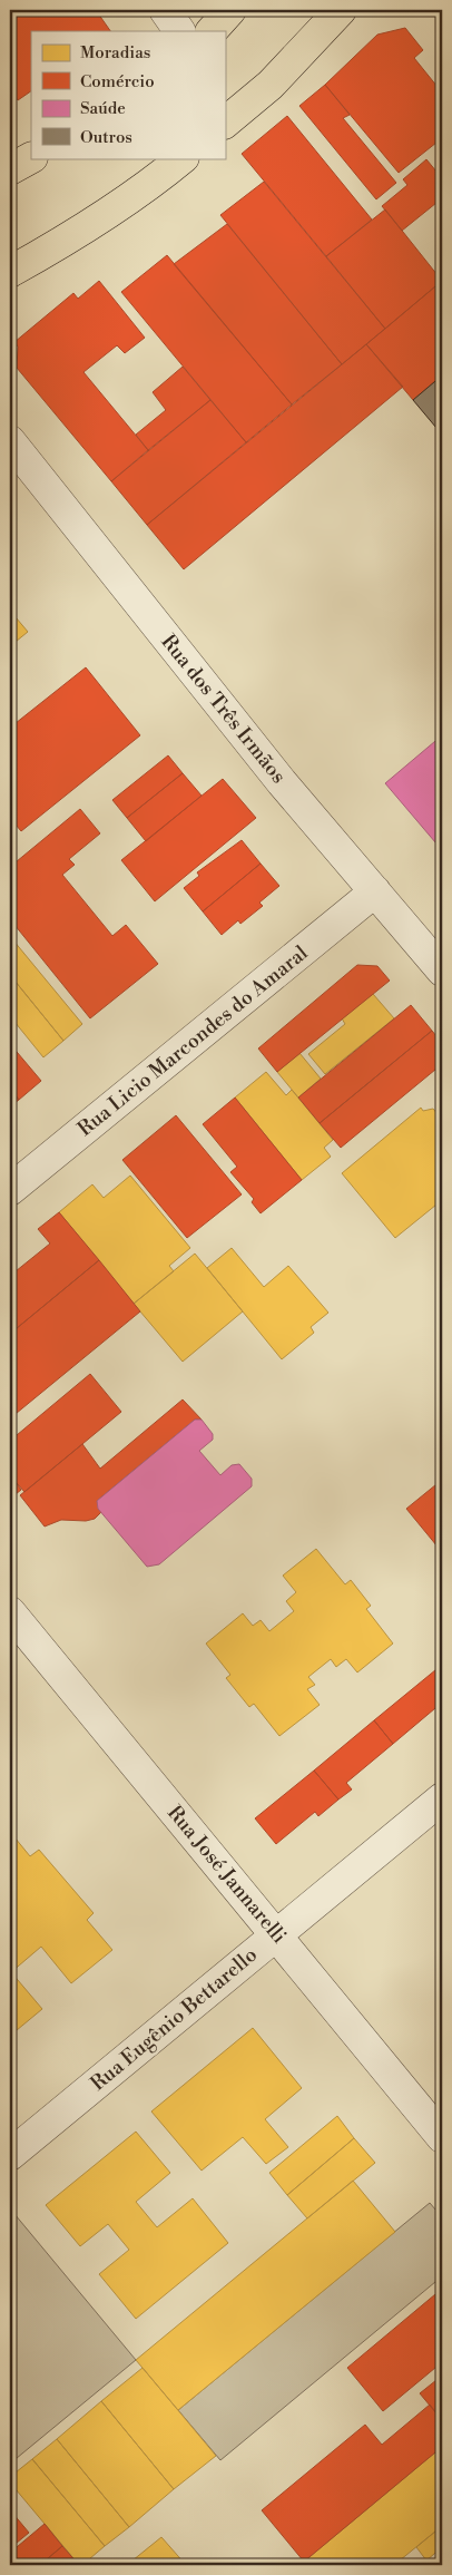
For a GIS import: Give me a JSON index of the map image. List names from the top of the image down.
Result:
{
  "streets": {
    "street": [
      "Rua dos Três Irmãos",
      "Rua Licio Marcondes do Amaral",
      "Rua José Jannarelli",
      "Rua Eugênio Bettarello"
    ]
  },
  "crossings": [
    ["Rua dos Três Irmãos", "Rua Licio Marcondes do Amaral"],
    ["Rua José Jannarelli", "Rua Eugênio Bettarello"]
  ],
  "legend": [
    "Moradias",
    "Comércio",
    "Saúde",
    "Outros"
  ]
}
